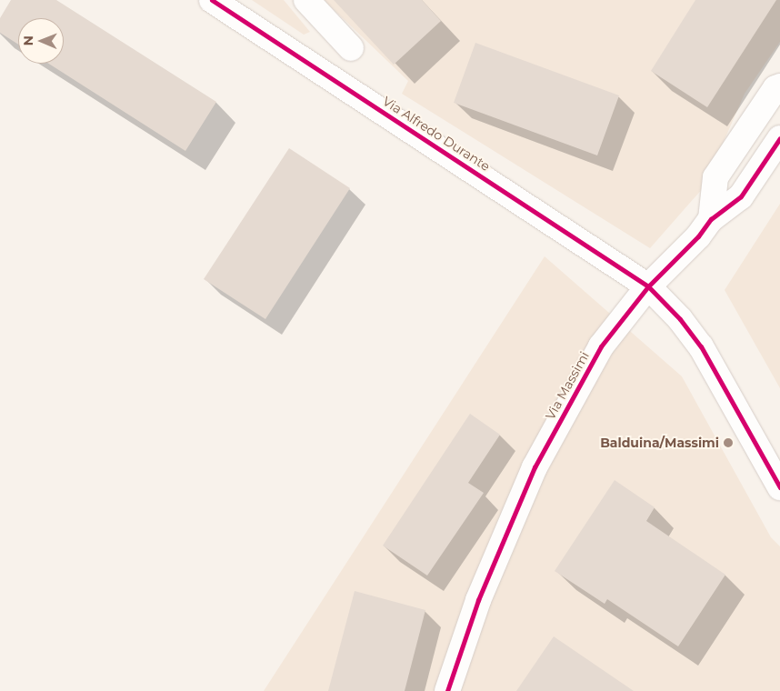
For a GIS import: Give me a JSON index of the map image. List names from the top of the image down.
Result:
{
  "streets": {
    "street": ["Via Alfredo Durante", "Via Massimi"]
  },
  "crossings": [
    ["Via Alfredo Durante", "Via Massimi"]
  ],
  "places": ["Balduina/Massimi"],
  "north": "left"
}
